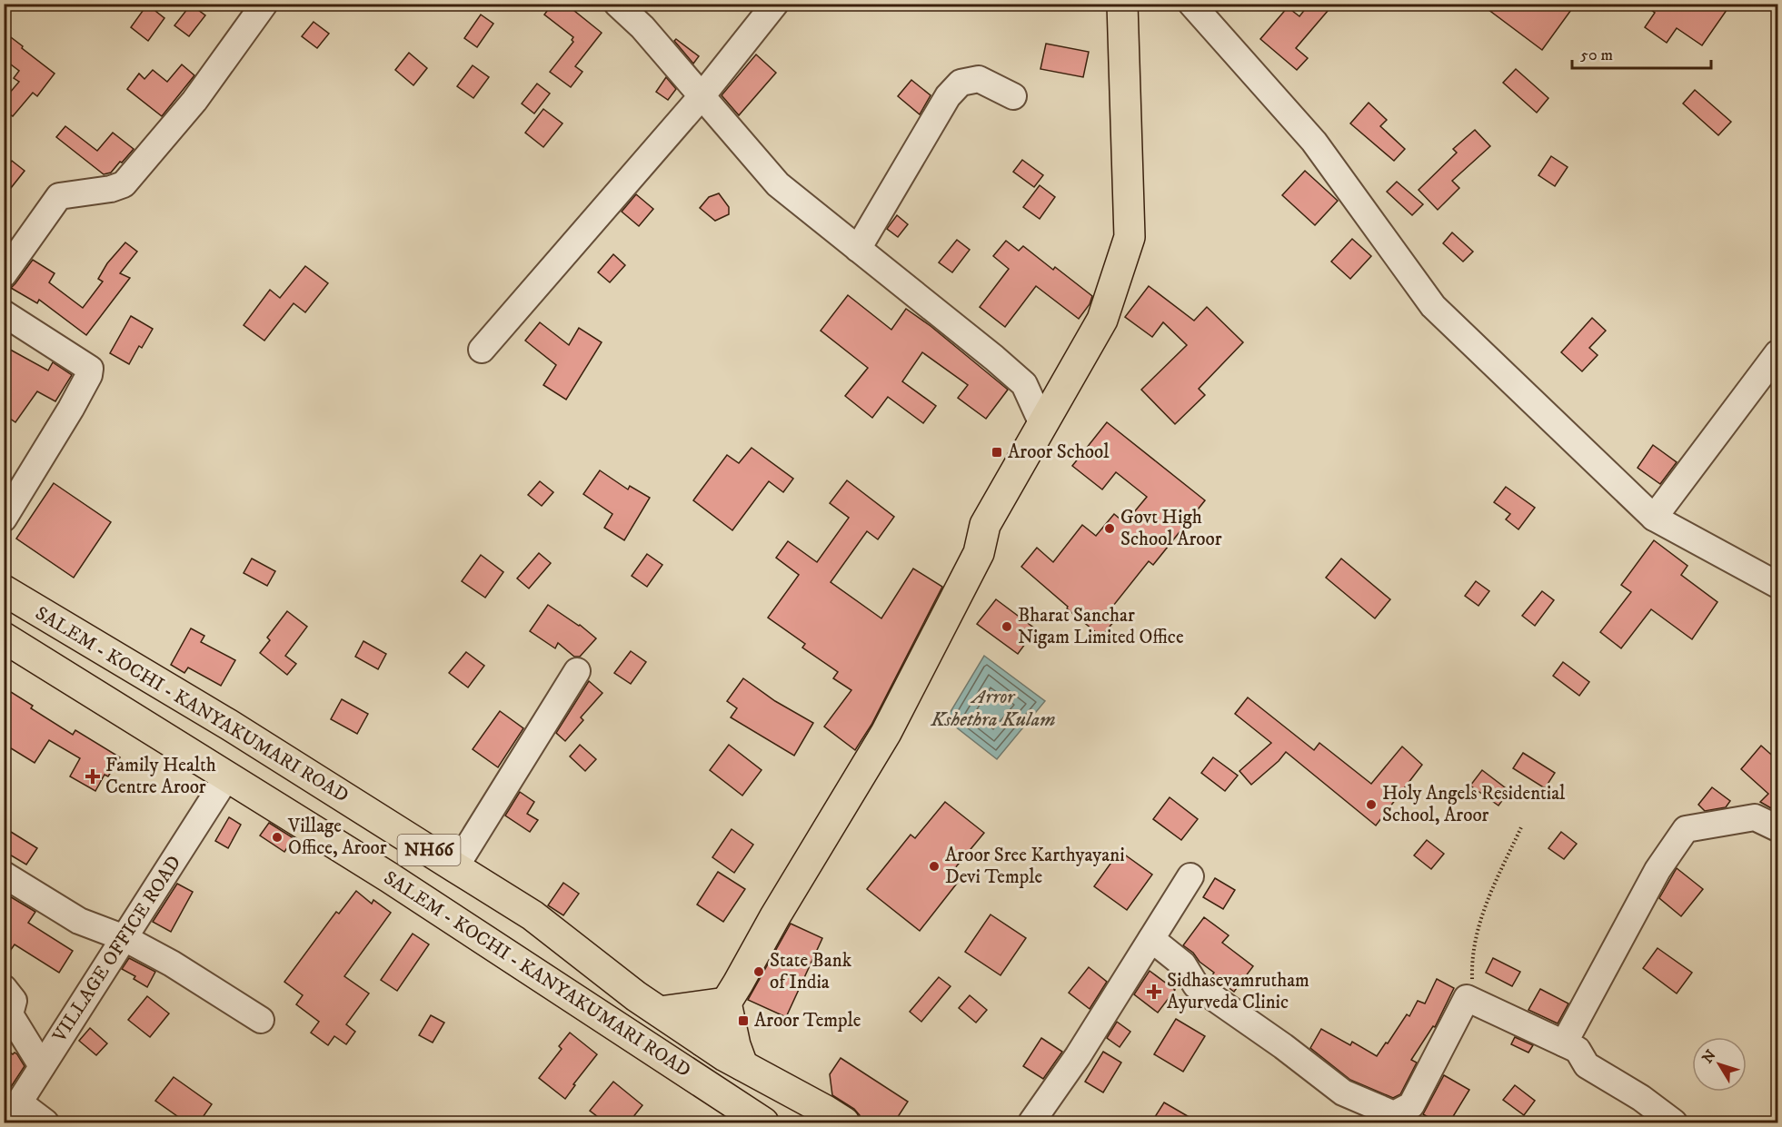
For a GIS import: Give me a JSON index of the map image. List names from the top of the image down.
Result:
{
  "streets": {
    "main road": ["SALEM - KOCHI - KANYAKUMARI ROAD", "NH66"],
    "street": ["VILLAGE OFFICE ROAD"]
  },
  "crossings": [
    ["SALEM - KOCHI - KANYAKUMARI ROAD", "VILLAGE OFFICE ROAD"]
  ],
  "water": ["Arror Kshethra Kulam"],
  "places": {
    "transit": ["Aroor School", "Aroor Temple"],
    "other": [
      "Govt High School Aroor",
      "Bharat Sanchar Nigam Limited Office",
      "Holy Angels Residential School, Aroor",
      "Village Office, Aroor",
      "Aroor Sree Karthyayani Devi Temple",
      "State Bank of India"
    ],
    "health": ["Family Health Centre Aroor", "Sidhasevamrutham Ayurveda Clinic"]
  },
  "scale_bar": "50 m",
  "north": "top left"
}
